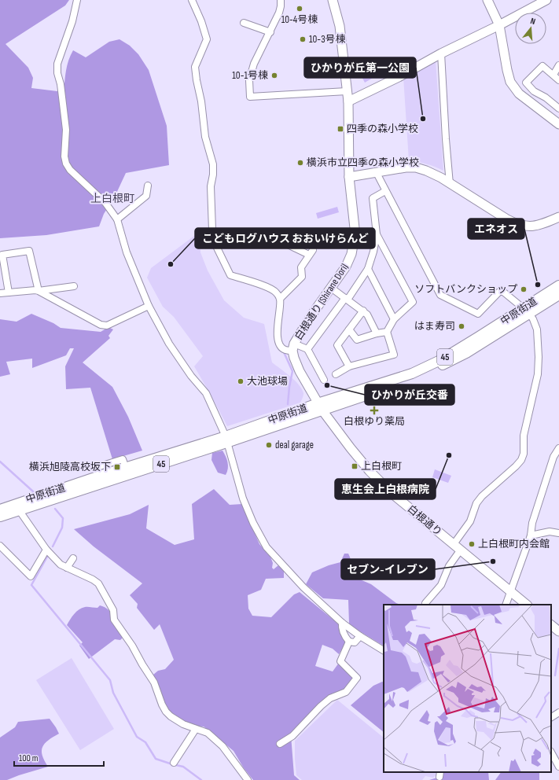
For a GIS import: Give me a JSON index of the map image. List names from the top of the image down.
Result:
{
  "streets": {
    "main road": ["中原街道", "45"],
    "street": ["白根通り (Shirane Dori)", "白根通り"]
  },
  "crossings": [
    ["白根通り (Shirane Dori)", "中原街道"],
    ["白根通り (Shirane Dori)", "白根通り"],
    ["中原街道", "白根通り"]
  ],
  "districts": ["上白根町"],
  "places": {
    "other": [
      "10-4号棟",
      "10-3号棟",
      "10-1号棟",
      "ひかりが丘第一公園",
      "横浜市立四季の森小学校",
      "こどもログハウス おおいけらんど",
      "エネオス",
      "ソフトバンクショップ",
      "はま寿司",
      "大池球場",
      "ひかりが丘交番",
      "deal garage",
      "恵生会上白根病院",
      "上白根町内会館",
      "セブン-イレブン"
    ],
    "transit": ["四季の森小学校", "上白根町", "横浜旭陵高校坂下"],
    "health": ["白根ゆり薬局"]
  },
  "scale_bar": "100 m",
  "north": "top"
}
